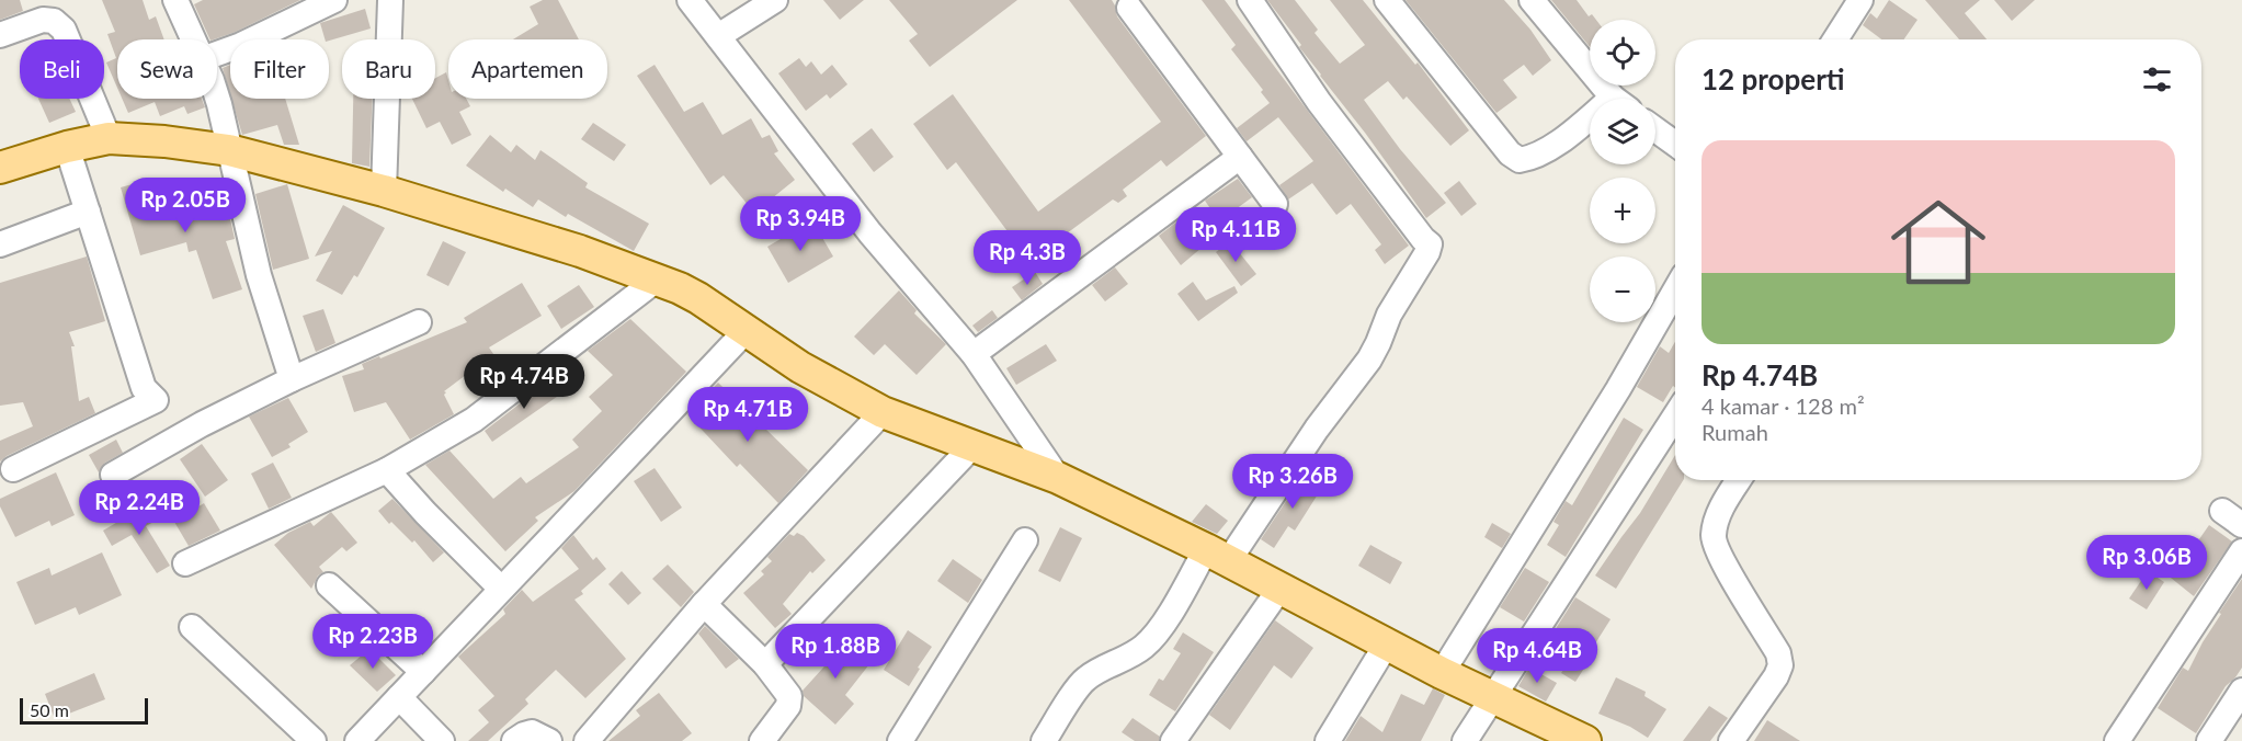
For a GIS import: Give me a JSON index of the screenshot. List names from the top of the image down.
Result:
{
  "scale_bar": "50 m",
  "page": {
    "map_buttons": ["+", "−"],
    "chip": [
      "Beli",
      "Sewa",
      "Filter",
      "Baru",
      "Apartemen"
    ],
    "heading": "12 properti",
    "list": [
      {
        "name": "Rp 4.74B",
        "note": "4 kamar · 128 m² · Rumah"
      }
    ],
    "price": [
      "Rp 2.05B",
      "Rp 3.94B",
      "Rp 4.11B",
      "Rp 4.3B",
      "Rp 4.74B",
      "Rp 4.71B",
      "Rp 3.26B",
      "Rp 2.24B",
      "Rp 3.06B",
      "Rp 2.23B",
      "Rp 1.88B",
      "Rp 4.64B"
    ],
    "scale": "50 m"
  }
}
